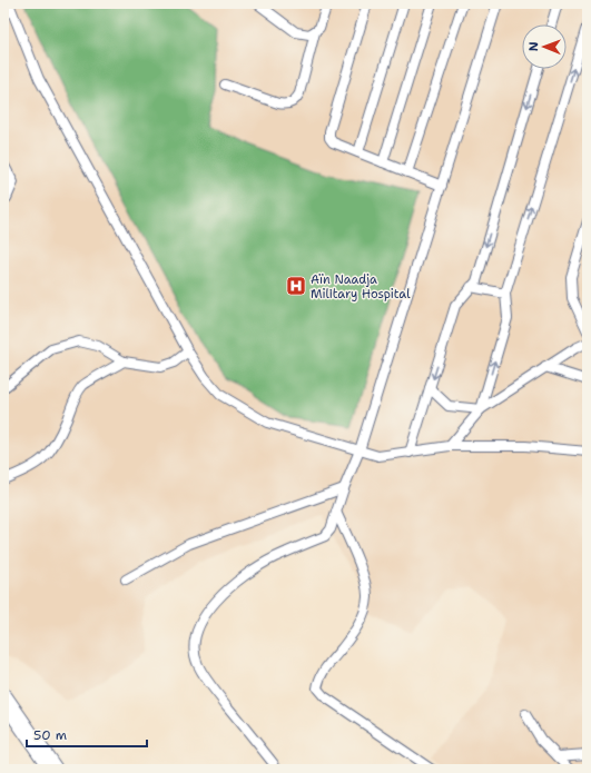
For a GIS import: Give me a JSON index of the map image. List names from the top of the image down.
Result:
{
  "places": {
    "hospital": ["Aïn Naadja Military Hospital"]
  },
  "scale_bar": "50 m",
  "north": "left"
}
